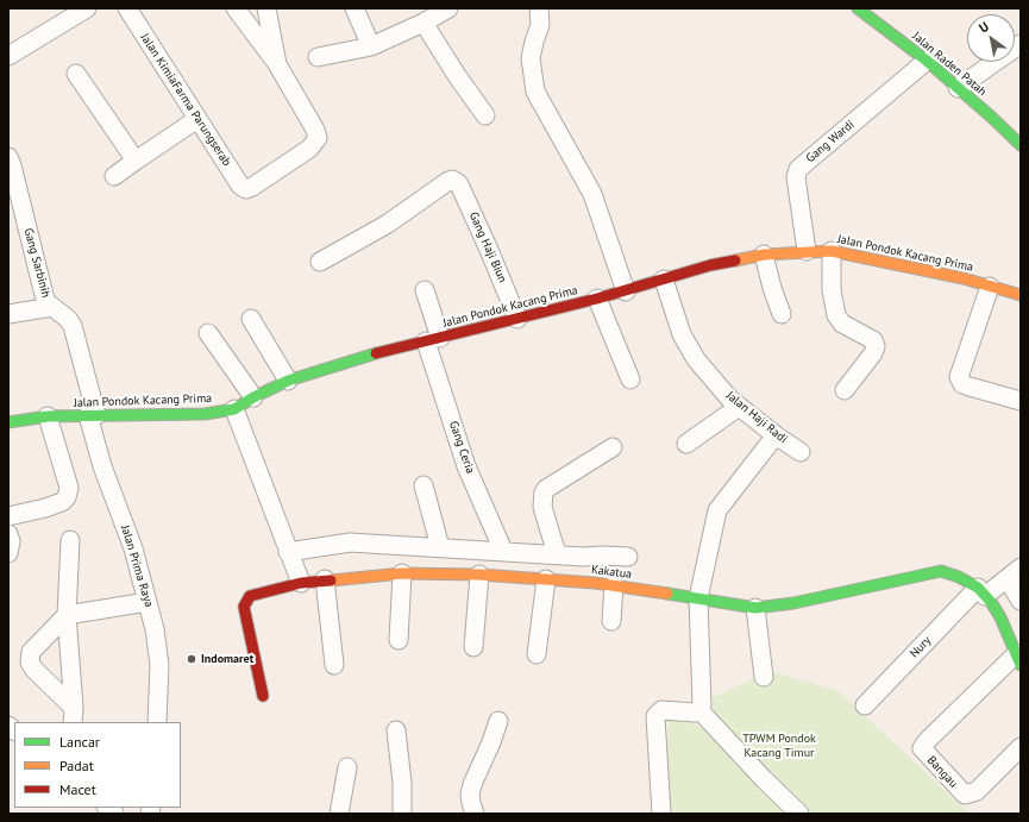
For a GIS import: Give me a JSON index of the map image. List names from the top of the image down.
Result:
{
  "streets": {
    "street": [
      "Jalan Raden Patah",
      "Jalan KimiaFarma Parungserab",
      "Gang Wardi",
      "Gang Haji Biun",
      "Jalan Pondok Kacang Prima",
      "Gang Sarbinih",
      "Jalan Haji Radi",
      "Gang Ceria",
      "Jalan Prima Raya",
      "Kakatua",
      "Nury",
      "Bangau"
    ]
  },
  "crossings": [
    ["Jalan Raden Patah", "Gang Wardi"],
    ["Gang Wardi", "Jalan Pondok Kacang Prima"],
    ["Gang Haji Biun", "Jalan Pondok Kacang Prima"],
    ["Jalan Pondok Kacang Prima", "Gang Sarbinih"],
    ["Jalan Pondok Kacang Prima", "Jalan Haji Radi"],
    ["Jalan Pondok Kacang Prima", "Gang Ceria"],
    ["Jalan Pondok Kacang Prima", "Jalan Prima Raya"],
    ["Gang Sarbinih", "Jalan Prima Raya"],
    ["Kakatua", "Nury"],
    ["Kakatua", "Bangau"]
  ],
  "parks": ["TPWM Pondok Kacang Timur"],
  "places": ["Indomaret"],
  "legend": ["Lancar", "Padat", "Macet"],
  "north": "top left"
}
